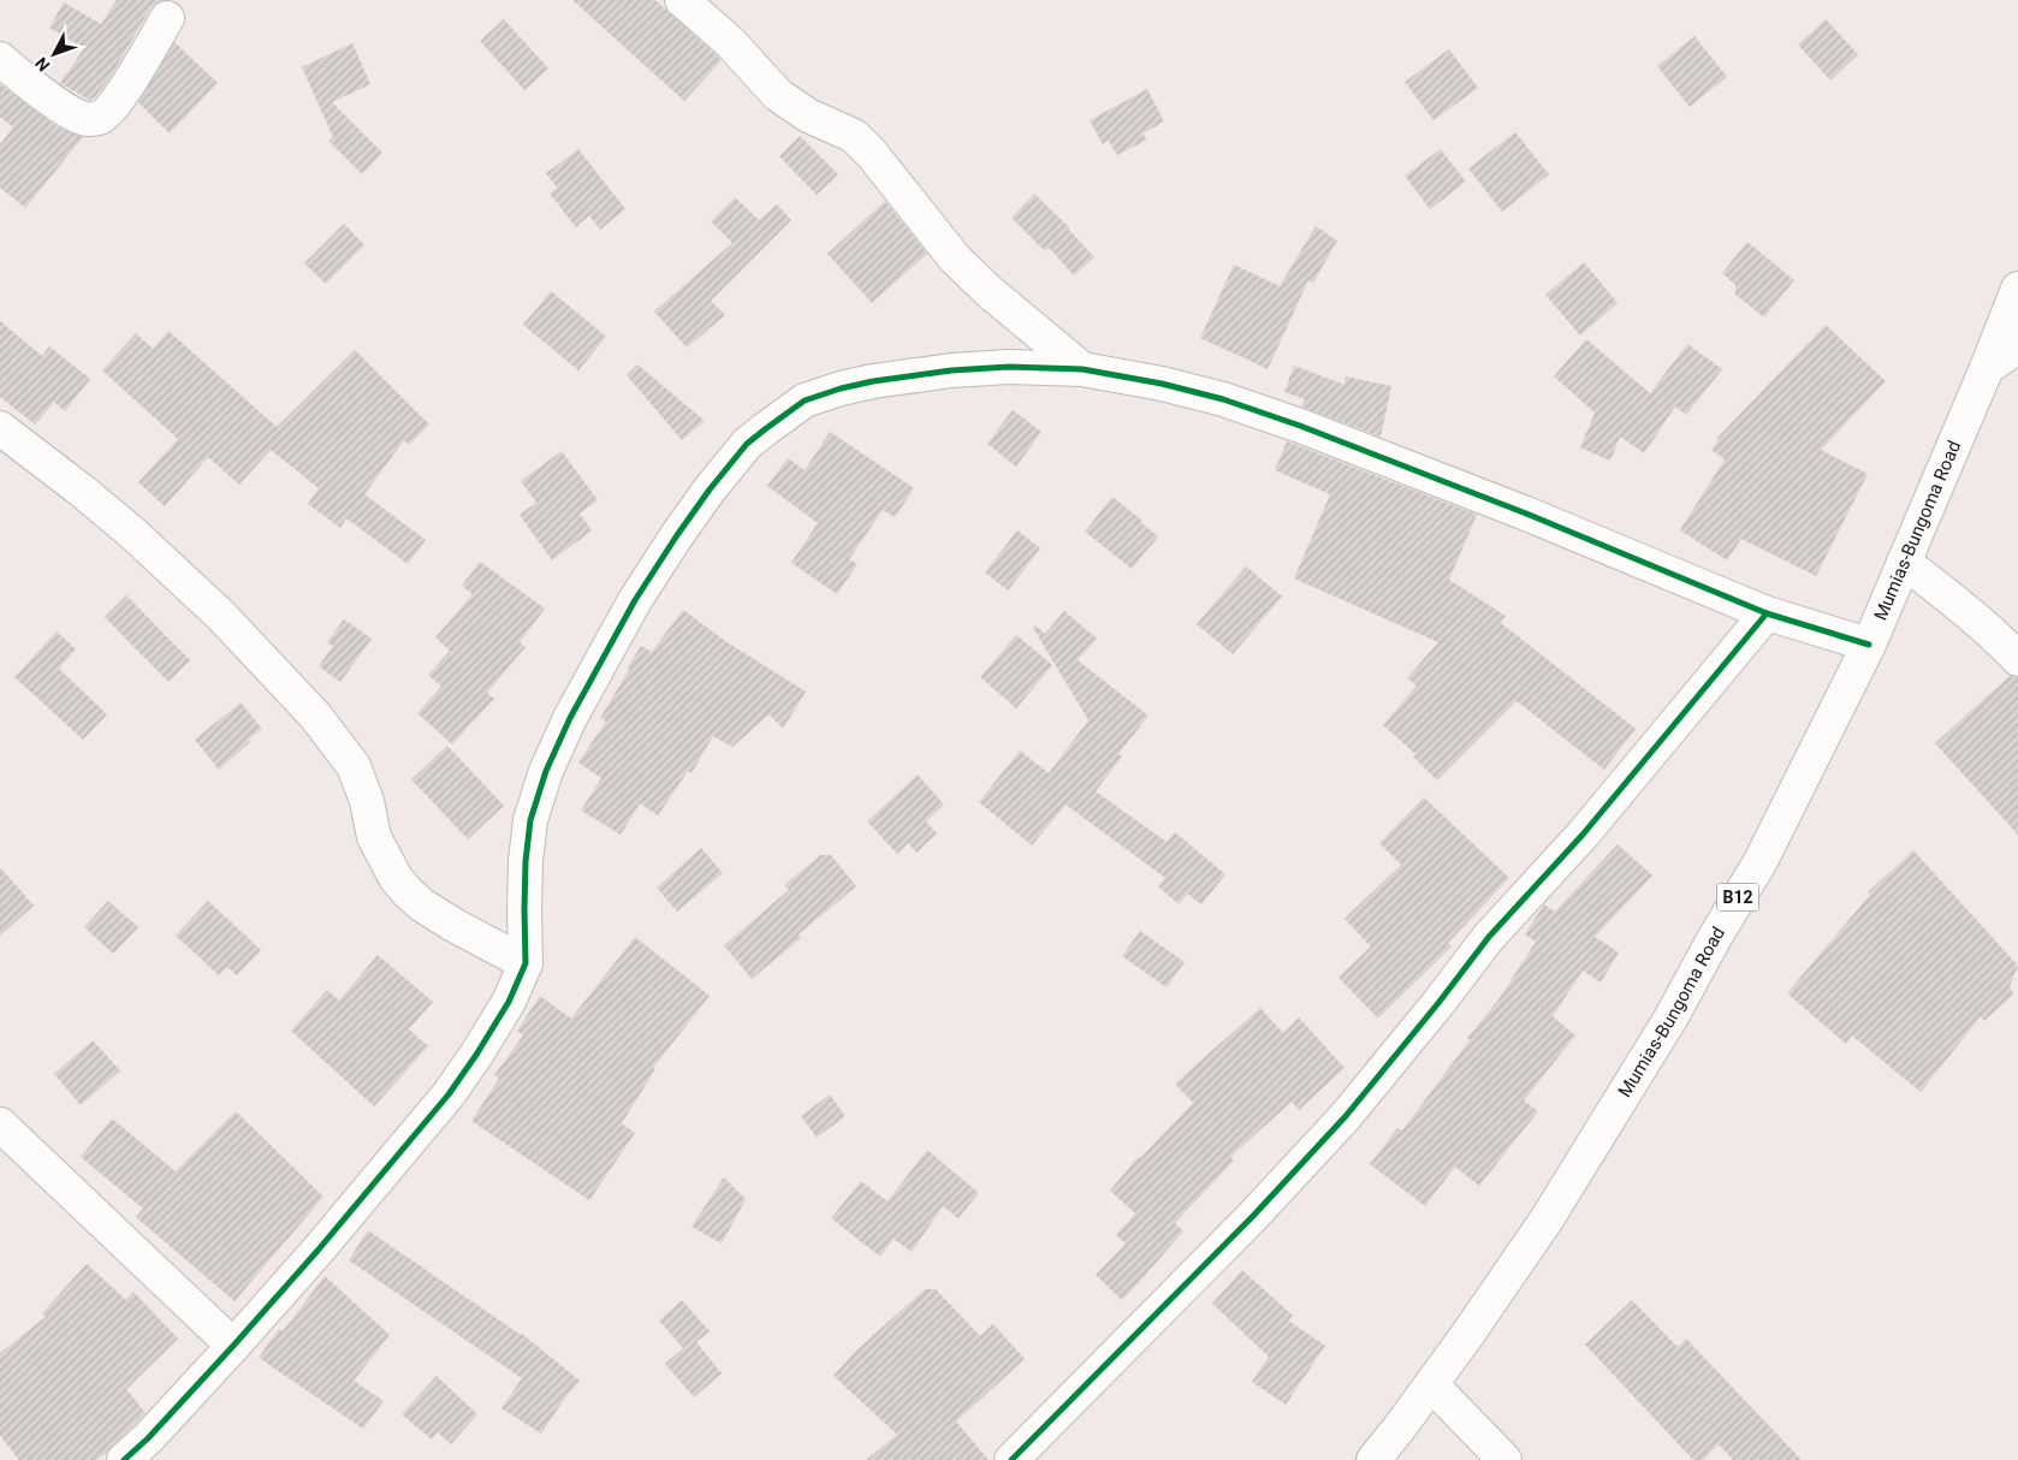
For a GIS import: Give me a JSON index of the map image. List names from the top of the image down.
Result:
{
  "streets": {
    "main road": ["Mumias-Bungoma Road", "B12"]
  },
  "north": "bottom left"
}
